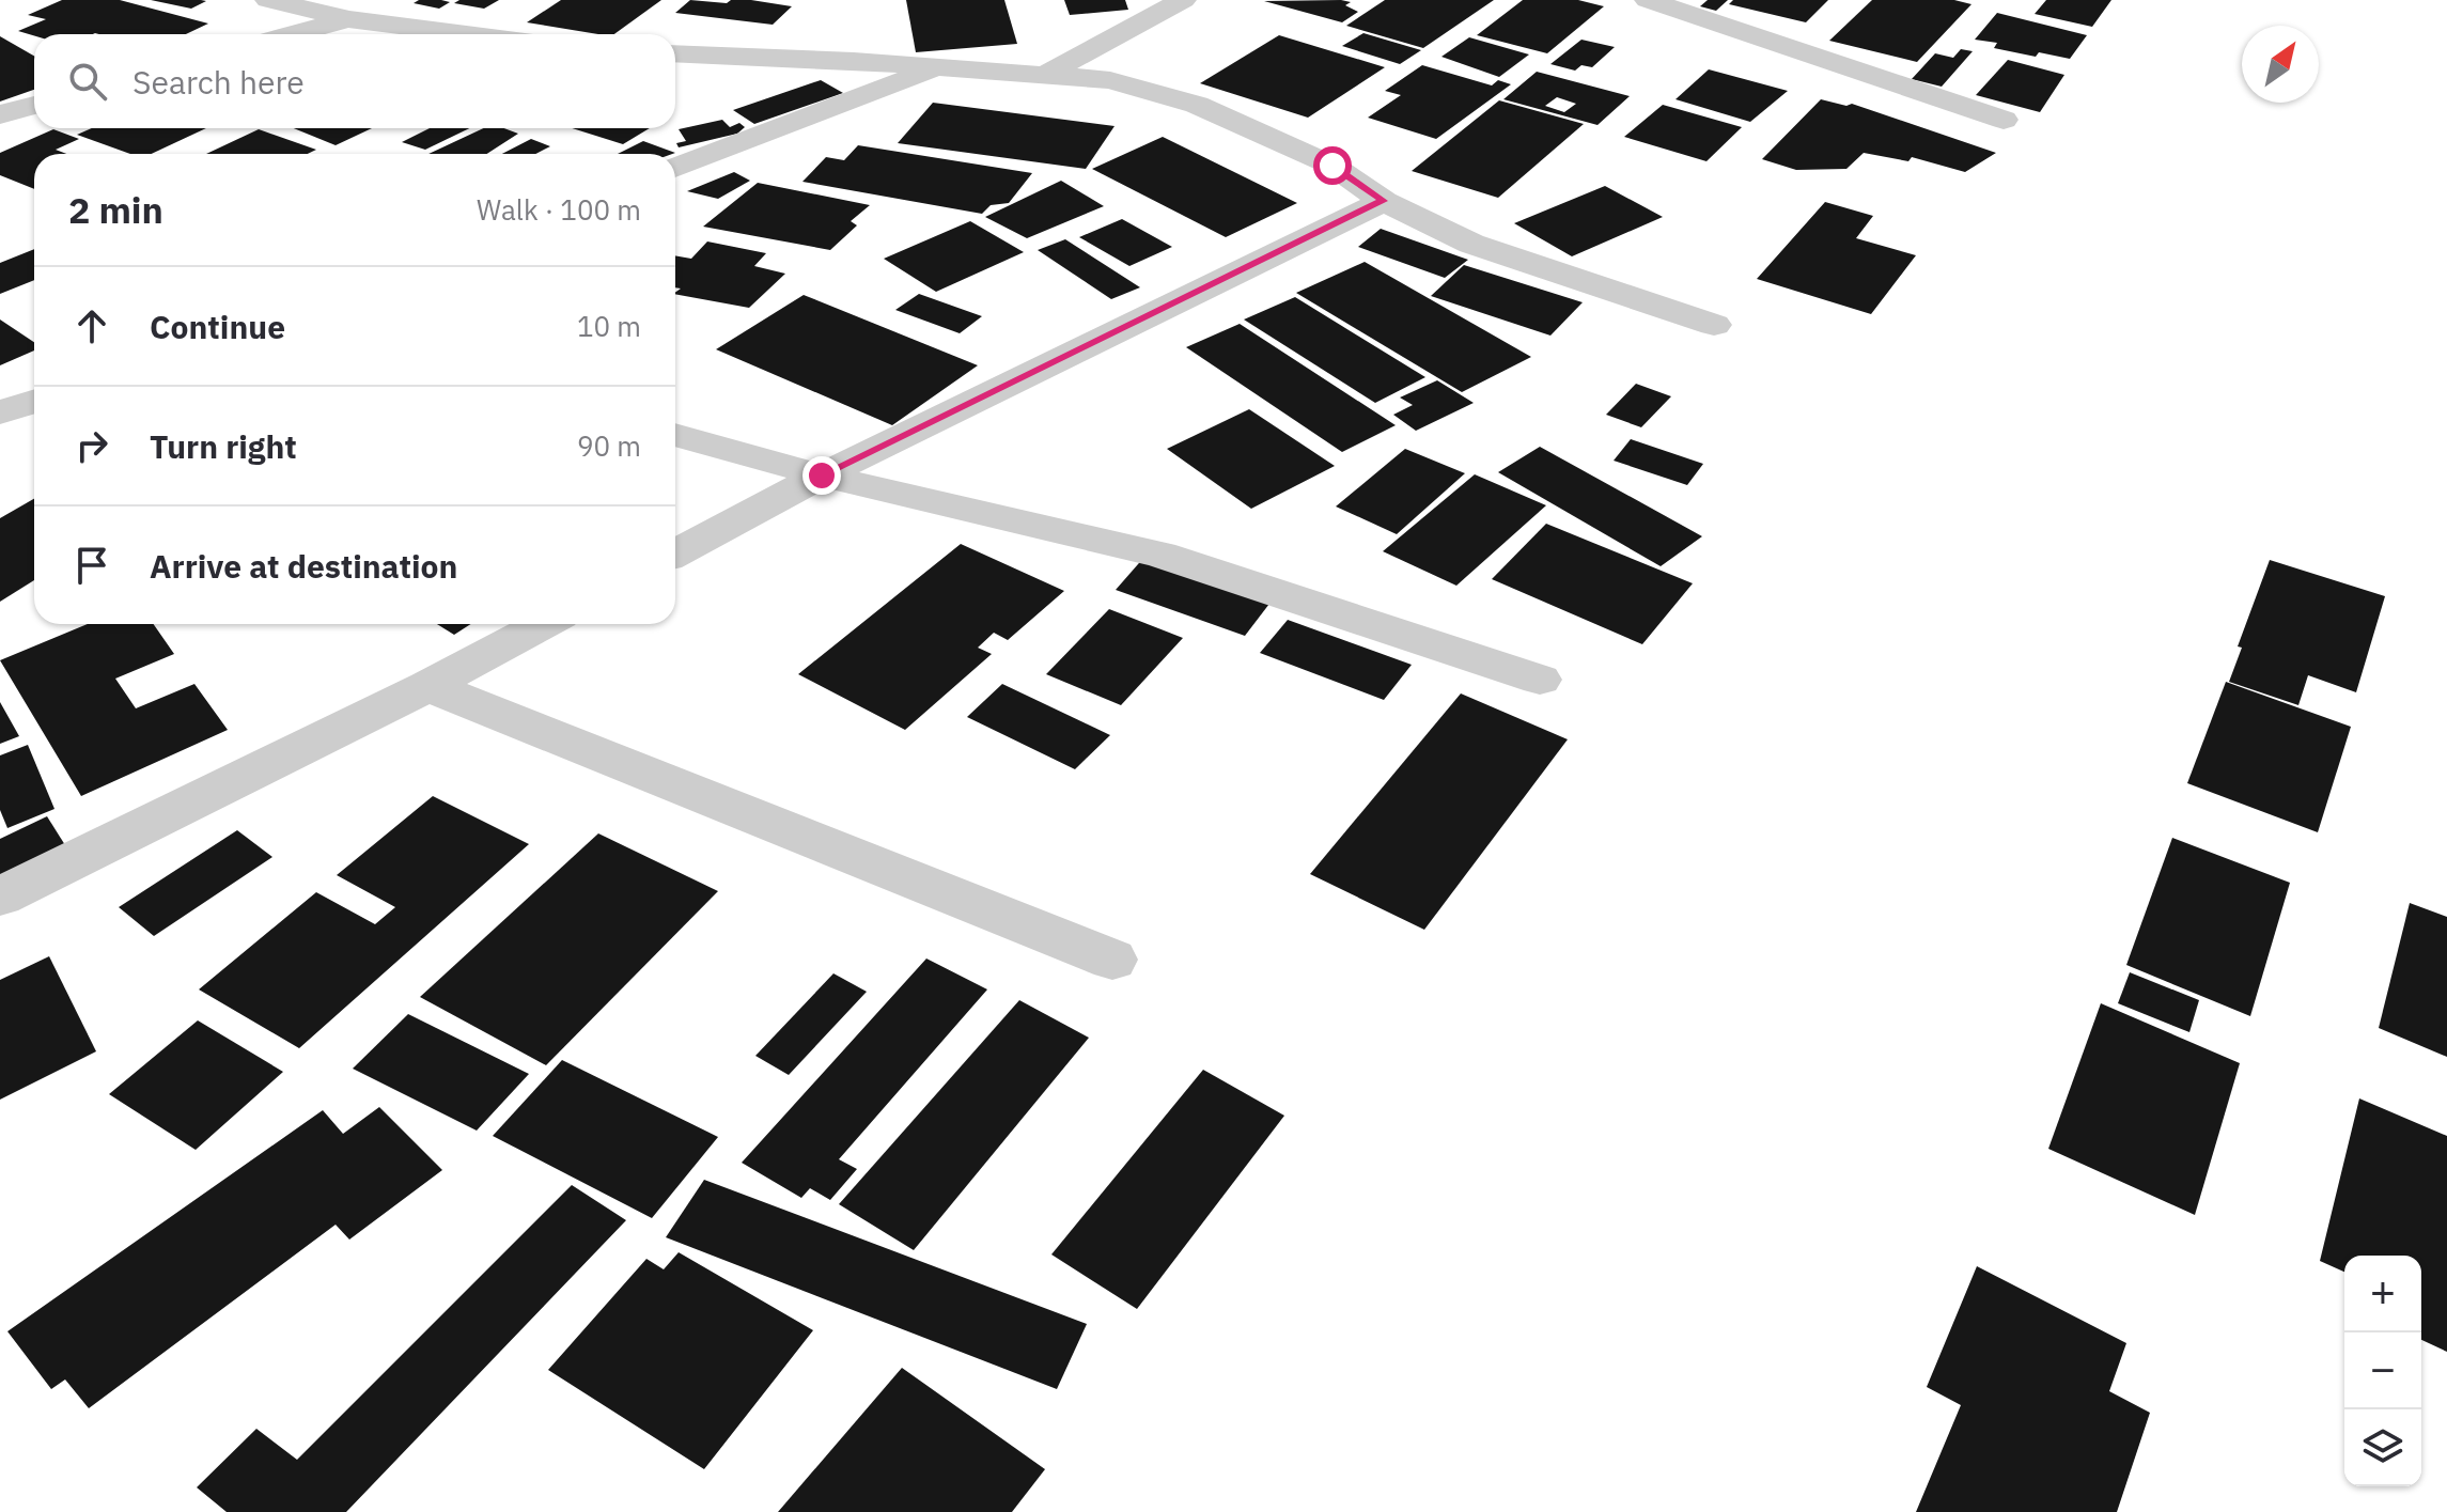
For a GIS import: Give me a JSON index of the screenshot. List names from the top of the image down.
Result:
{
  "north": "top right",
  "page": {
    "search": "Search here",
    "heading": ["2 min", "Walk · 100 m"],
    "list": [
      ["Continue", "10 m"],
      ["Turn right", "90 m"],
      "Arrive at destination"
    ],
    "map_buttons": ["+", "−"]
  }
}
